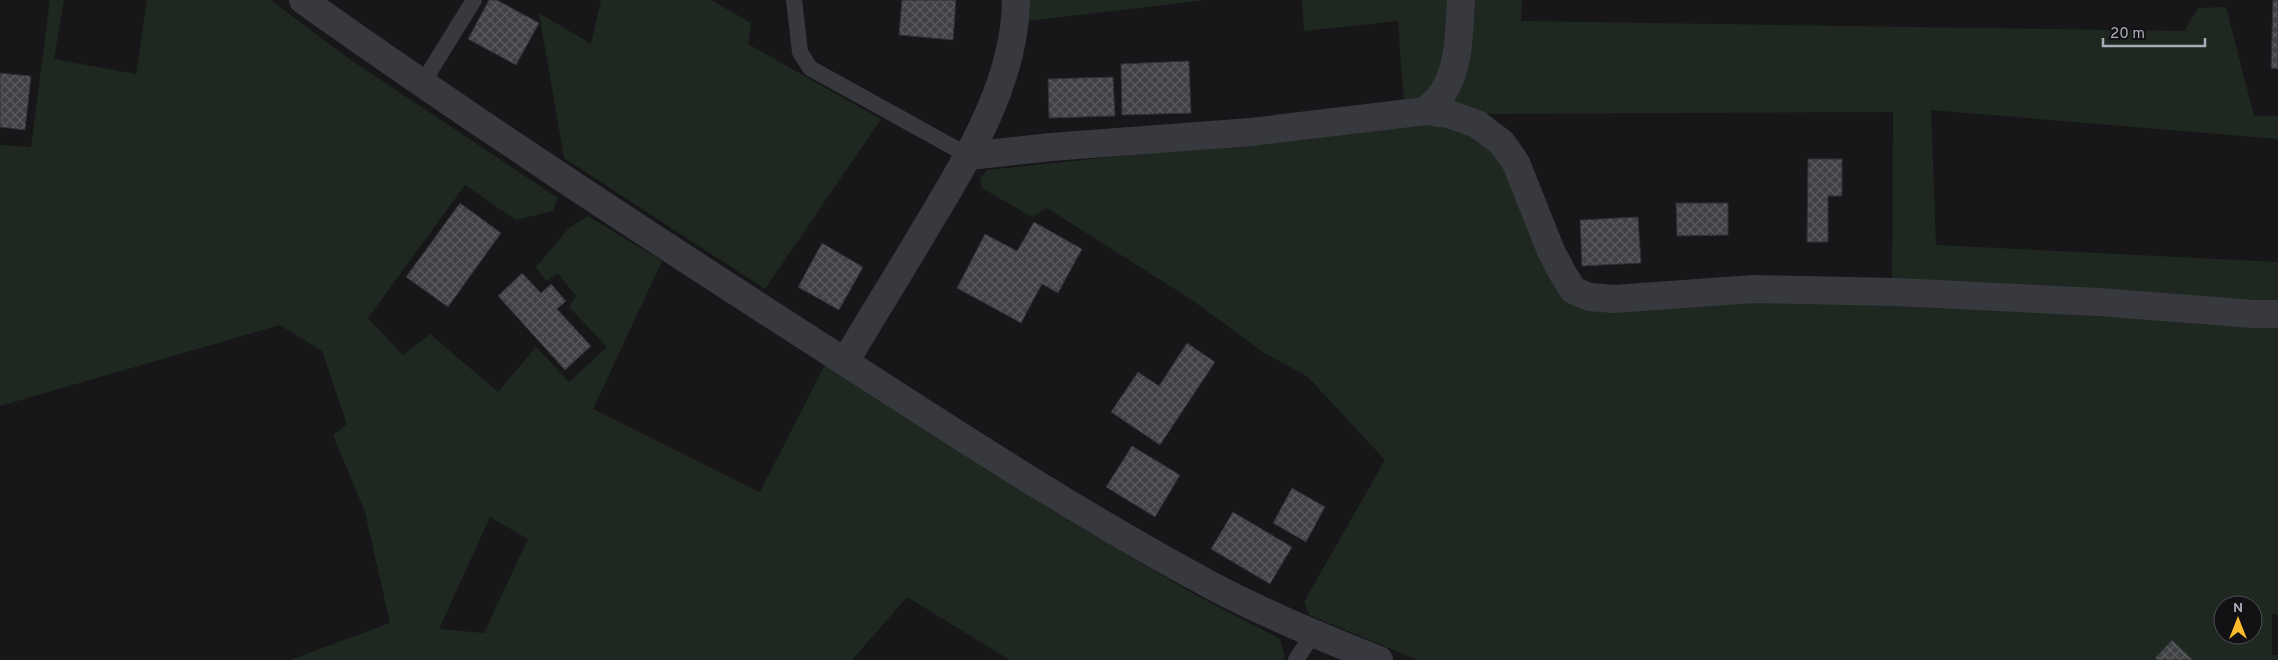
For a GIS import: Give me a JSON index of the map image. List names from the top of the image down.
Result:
{
  "scale_bar": "20 m",
  "north": "top"
}
